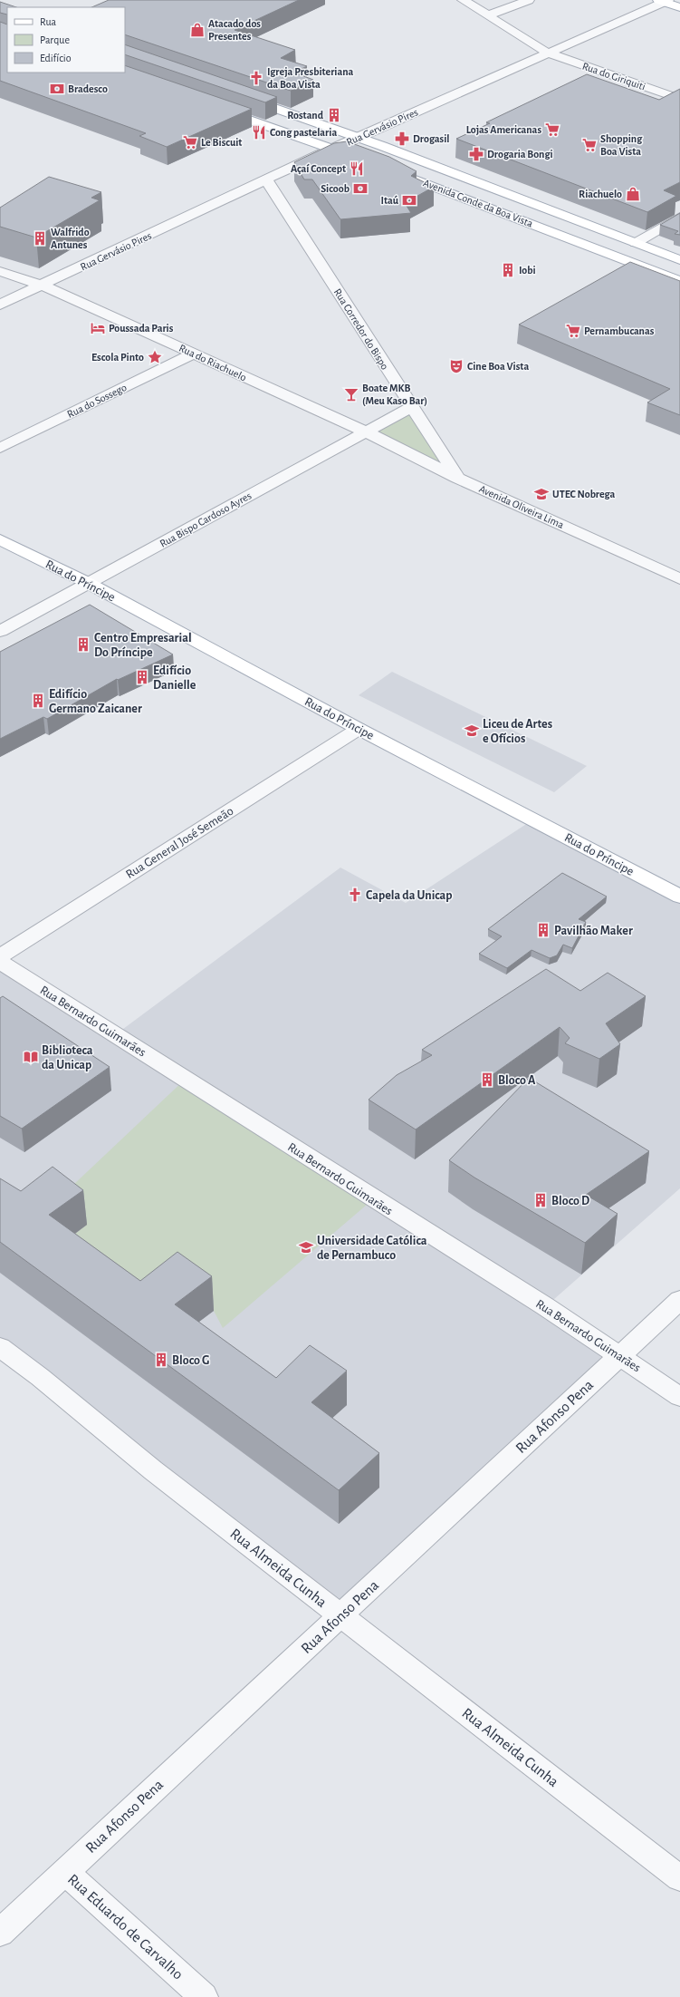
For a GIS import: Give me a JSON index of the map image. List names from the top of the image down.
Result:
{
  "streets": {
    "main road": ["Avenida Conde da Boa Vista", "Rua do Príncipe"],
    "street": [
      "Rua do Giriquiti",
      "Rua Gervásio Pires",
      "Rua Corredor do Bispo",
      "Rua do Riachuelo",
      "Rua do Sossego",
      "Avenida Oliveira Lima",
      "Rua Bispo Cardoso Ayres",
      "Rua General José Semeão",
      "Rua Bernardo Guimarães",
      "Rua Afonso Pena",
      "Rua Almeida Cunha",
      "Rua Eduardo de Carvalho"
    ]
  },
  "crossings": [
    ["Rua do Giriquiti", "Rua Gervásio Pires"],
    ["Rua Gervásio Pires", "Avenida Conde da Boa Vista"],
    ["Rua Gervásio Pires", "Rua Corredor do Bispo"],
    ["Rua Gervásio Pires", "Rua do Riachuelo"],
    ["Rua Corredor do Bispo", "Avenida Oliveira Lima"],
    ["Rua Corredor do Bispo", "Rua Bispo Cardoso Ayres"],
    ["Rua do Riachuelo", "Rua do Sossego"],
    ["Rua do Riachuelo", "Avenida Oliveira Lima"],
    ["Rua do Riachuelo", "Rua Bispo Cardoso Ayres"],
    ["Avenida Oliveira Lima", "Rua Bispo Cardoso Ayres"],
    ["Rua Bispo Cardoso Ayres", "Rua do Príncipe"],
    ["Rua do Príncipe", "Rua General José Semeão"],
    ["Rua Bernardo Guimarães", "Rua Afonso Pena"],
    ["Rua Afonso Pena", "Rua Almeida Cunha"],
    ["Rua Afonso Pena", "Rua Eduardo de Carvalho"]
  ],
  "places": {
    "shop": ["Atacado dos Presentes", "Riachuelo"],
    "church": ["Igreja Presbiteriana da Boa Vista", "Capela da Unicap"],
    "bank": ["Bradesco", "Sicoob", "Itaú"],
    "building": [
      "Rostand",
      "Walfrido Antunes",
      "Iobi",
      "Centro Empresarial Do Príncipe",
      "Edifício Danielle",
      "Edifício Germano Zaicaner",
      "Pavilhão Maker",
      "Bloco A",
      "Bloco D",
      "Bloco G"
    ],
    "supermarket": [
      "Lojas Americanas",
      "Le Biscuit",
      "Shopping Boa Vista",
      "Pernambucanas"
    ],
    "restaurant": ["Cong pastelaria", "Açaí Concept"],
    "pharmacy": ["Drogasil", "Drogaria Bongi"],
    "hotel": ["Poussada Paris"],
    "place": ["Escola Pinto"],
    "theatre": ["Cine Boa Vista"],
    "bar": ["Boate MKB (Meu Kaso Bar)"],
    "school or university": ["UTEC Nobrega", "Liceu de Artes e Ofícios", "Universidade Católica de Pernambuco"],
    "library": ["Biblioteca da Unicap"]
  },
  "legend": ["Rua", "Parque", "Edifício"]
}
